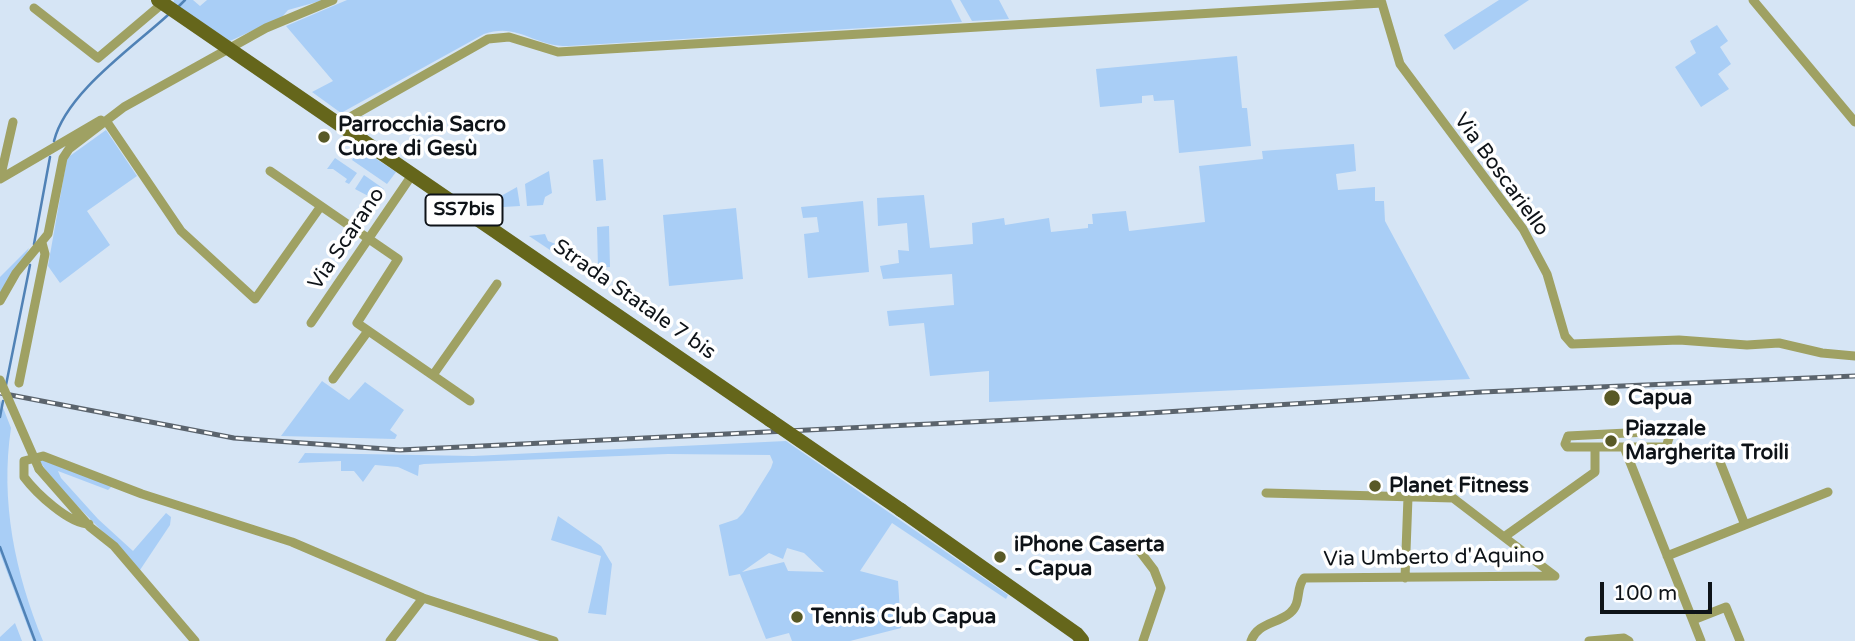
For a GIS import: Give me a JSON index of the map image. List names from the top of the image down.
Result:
{
  "streets": {
    "main road": ["SS7bis", "Strada Statale 7 bis"],
    "street": ["Via Boscariello", "Via Scarano", "Via Umberto d'Aquino"]
  },
  "crossings": [
    ["Via Scarano", "Strada Statale 7 bis"]
  ],
  "places": [
    "Parrocchia Sacro Cuore di Gesù",
    "Capua",
    "Piazzale Margherita Troili",
    "Planet Fitness",
    "iPhone Caserta - Capua",
    "Tennis Club Capua"
  ],
  "scale_bar": "100 m"
}
